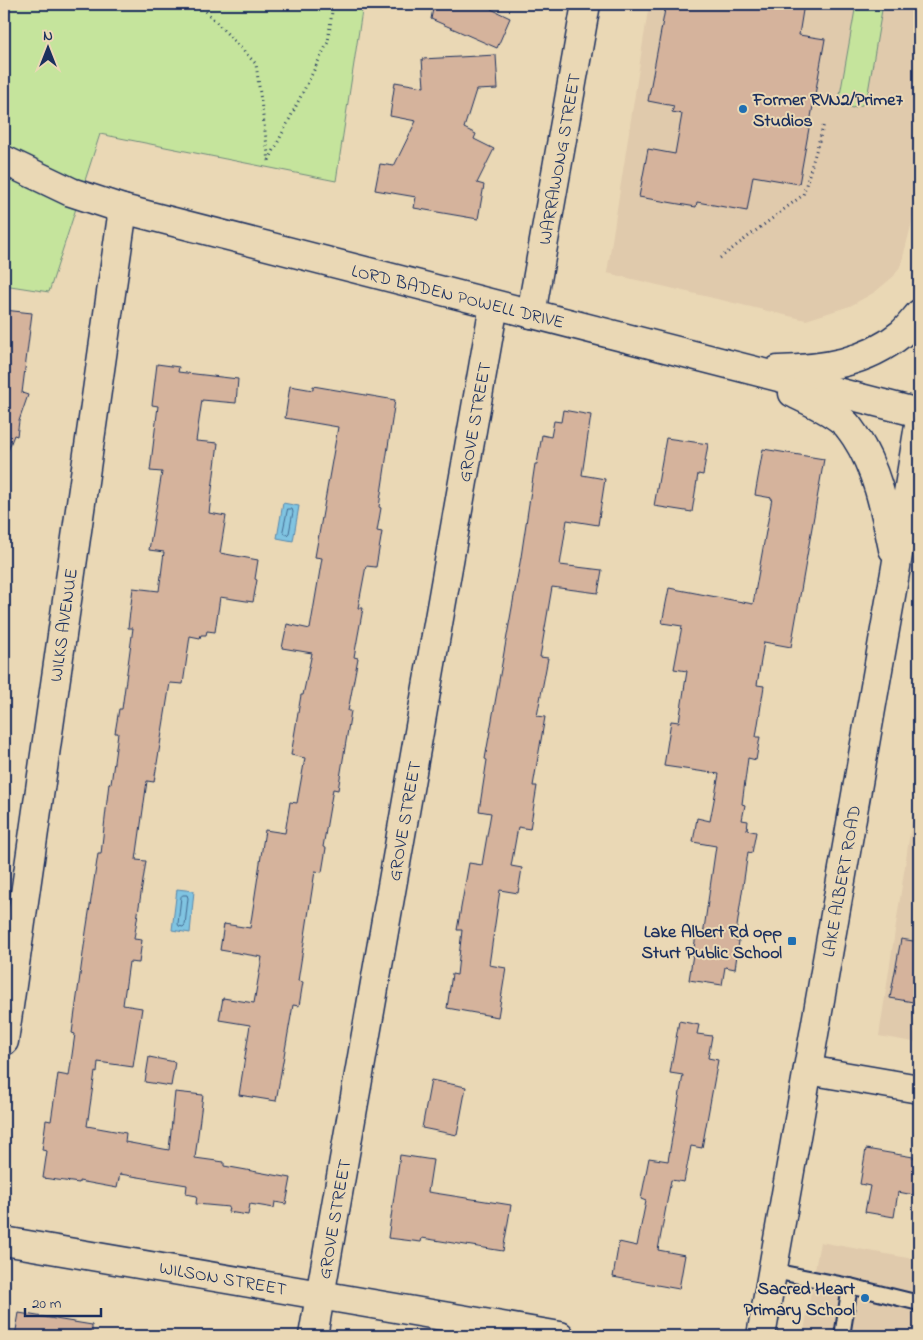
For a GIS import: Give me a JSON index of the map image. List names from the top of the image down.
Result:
{
  "streets": {
    "street": [
      "WARRAWONG STREET",
      "LORD BADEN POWELL DRIVE",
      "GROVE STREET",
      "WILKS AVENUE",
      "LAKE ALBERT ROAD",
      "WILSON STREET"
    ]
  },
  "crossings": [
    ["WARRAWONG STREET", "LORD BADEN POWELL DRIVE"],
    ["LORD BADEN POWELL DRIVE", "GROVE STREET"],
    ["LORD BADEN POWELL DRIVE", "WILKS AVENUE"],
    ["GROVE STREET", "WILSON STREET"]
  ],
  "places": {
    "other": ["Former RVN2/Prime7 Studios", "Sacred Heart Primary School"],
    "transit": ["Lake Albert Rd opp Sturt Public School"]
  },
  "scale_bar": "20 m",
  "north": "top"
}
